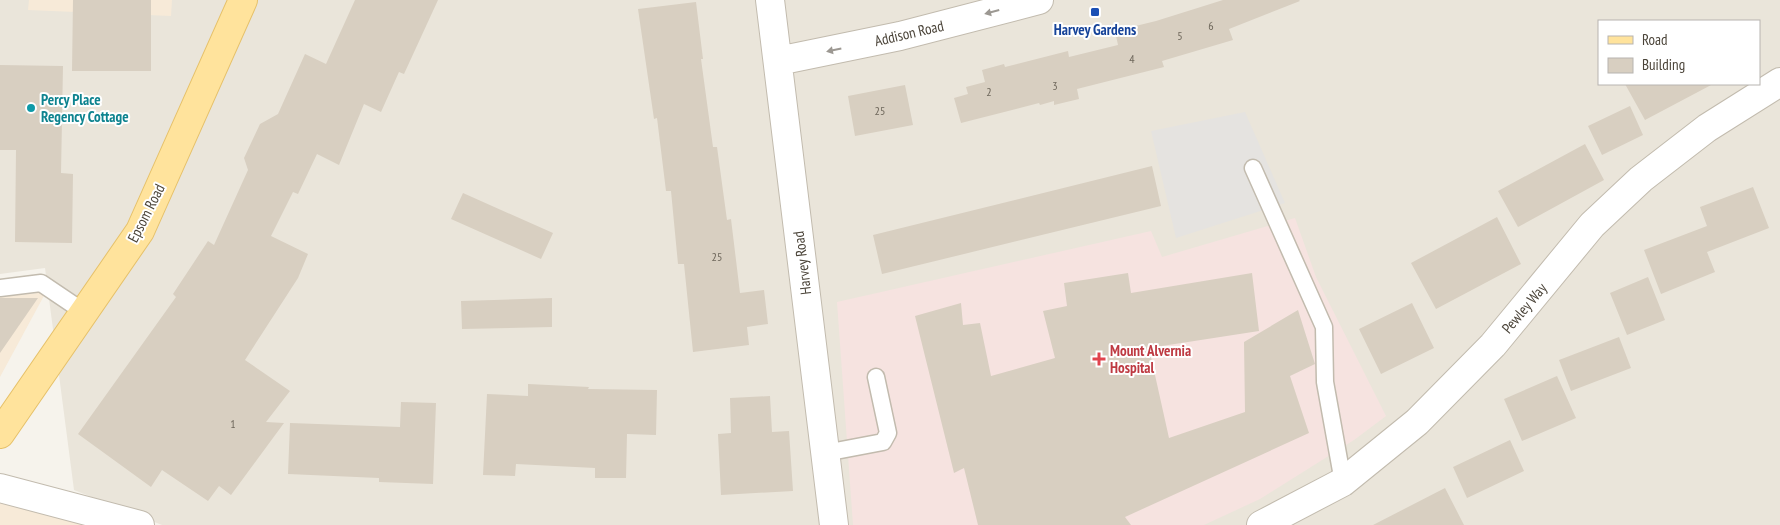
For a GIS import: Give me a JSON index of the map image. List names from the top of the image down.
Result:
{
  "streets": {
    "main road": ["Epsom Road"],
    "street": ["Addison Road", "Harvey Road", "Pewley Way"]
  },
  "crossings": [
    ["Addison Road", "Harvey Road"]
  ],
  "one_way": ["Addison Road"],
  "places": {
    "transit": ["Harvey Gardens"],
    "other": ["Percy Place Regency Cottage"],
    "health": ["Mount Alvernia Hospital"]
  },
  "house_numbers": [
    "6",
    "5",
    "4",
    "3",
    "2",
    "25",
    "25",
    "1"
  ],
  "legend": ["Road", "Building"]
}
